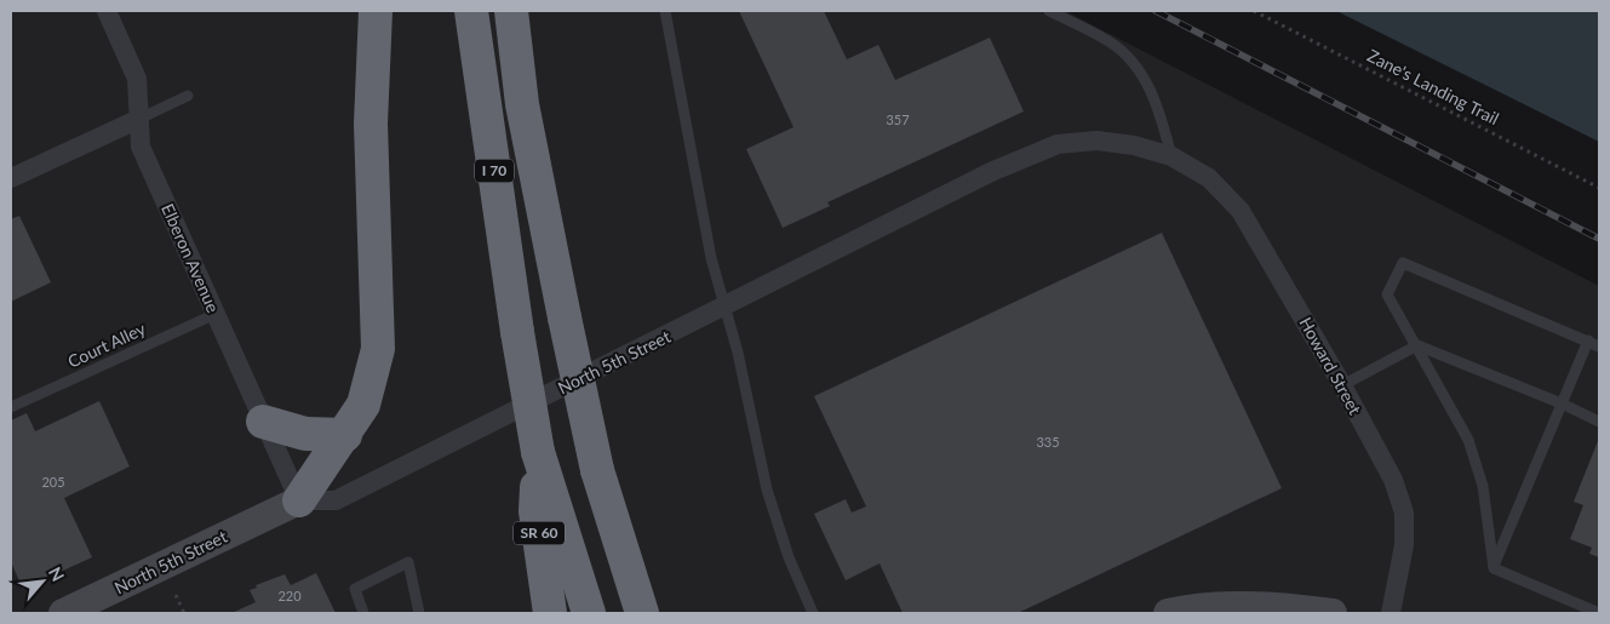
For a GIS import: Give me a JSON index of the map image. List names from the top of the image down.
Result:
{
  "streets": {
    "highway": ["I 70", "SR 60"],
    "main road": ["North 5th Street"],
    "street": ["Elberon Avenue", "Howard Street"],
    "lane": ["Court Alley"],
    "path": ["Zane's Landing Trail"]
  },
  "crossings": [
    ["I 70", "SR 60"],
    ["Elberon Avenue", "Court Alley"],
    ["Elberon Avenue", "North 5th Street"],
    ["North 5th Street", "Howard Street"]
  ],
  "house_numbers": [
    "357",
    "335",
    "205",
    "220"
  ],
  "north": "top right"
}
